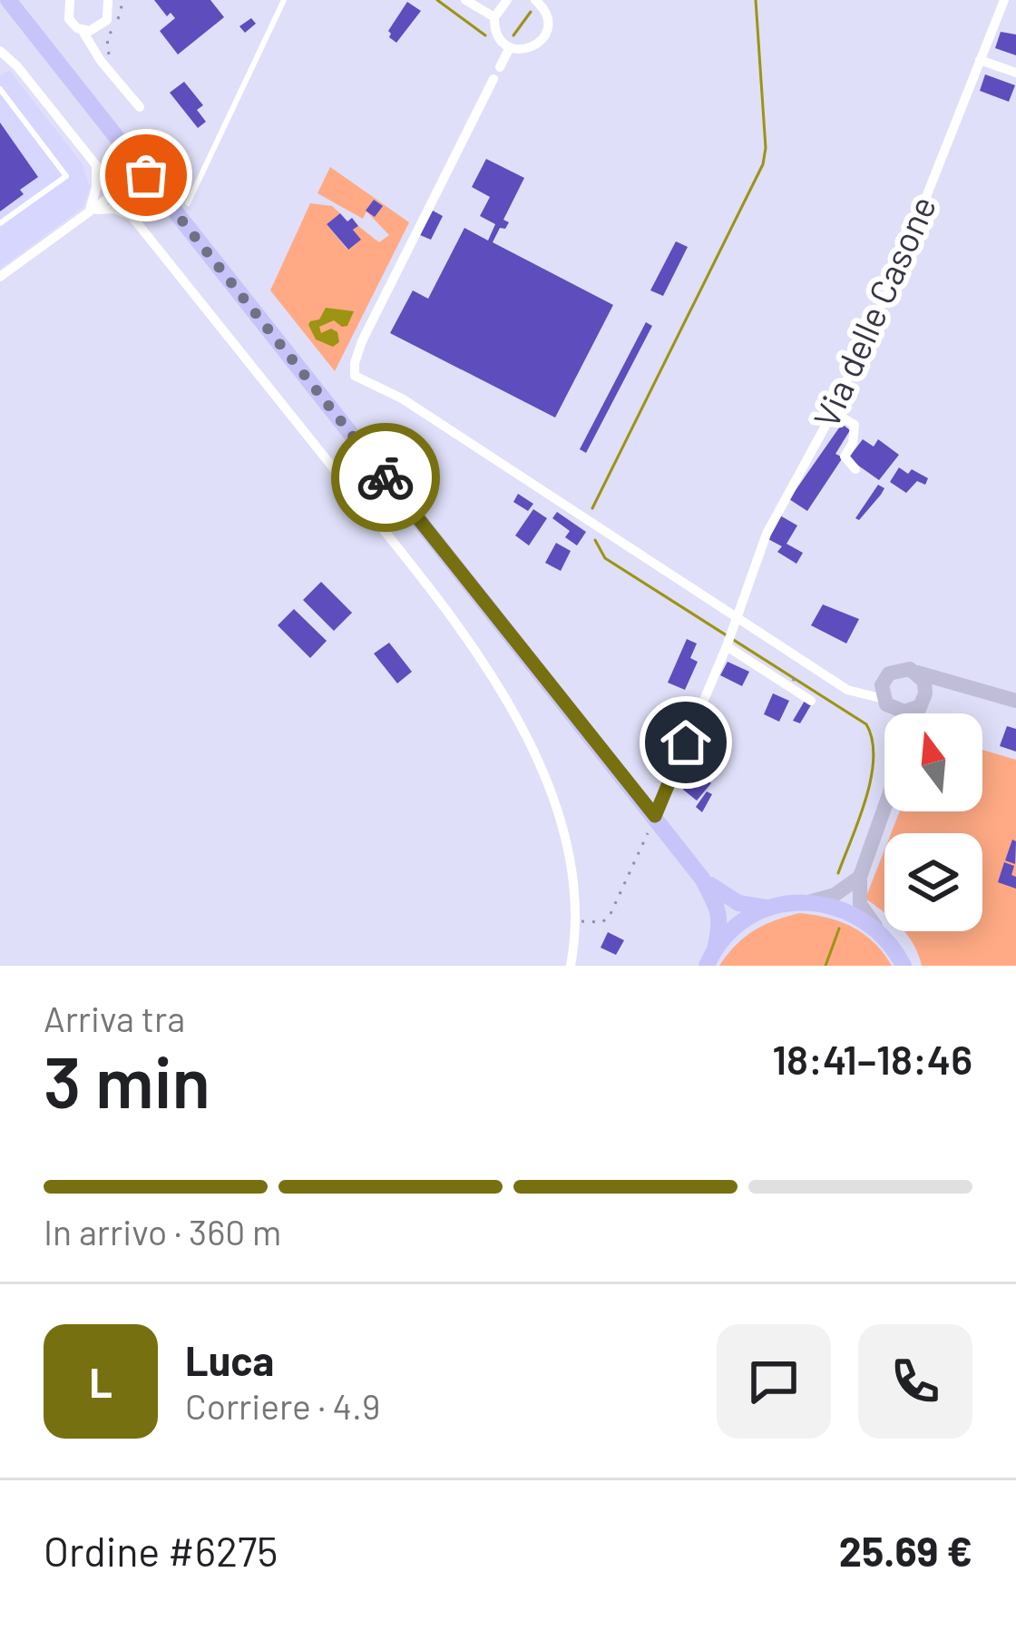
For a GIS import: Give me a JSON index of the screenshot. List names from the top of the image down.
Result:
{
  "streets": {
    "street": ["Via delle Casone"]
  },
  "north": "top",
  "page": {
    "heading": ["3 min", "Arriva tra", "18:41–18:46"],
    "panel": [
      "Luca",
      "Corriere · 4.9",
      "Ordine #6275",
      "25.69 €"
    ],
    "bar": "In arrivo · 360 m",
    "round": "L"
  }
}
